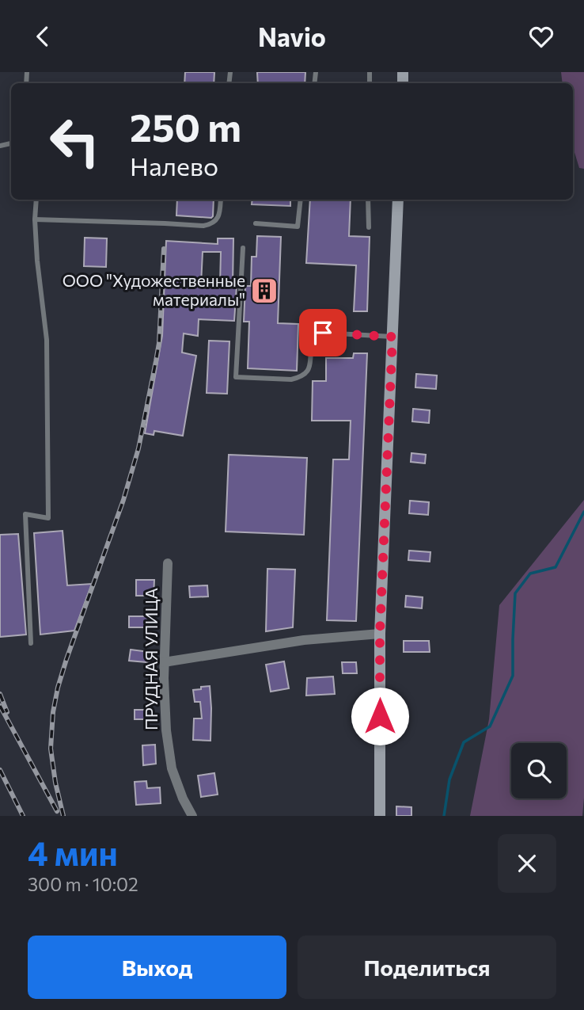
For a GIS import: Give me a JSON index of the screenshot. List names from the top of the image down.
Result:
{
  "streets": {
    "street": ["ПРУДНАЯ УЛИЦА"]
  },
  "places": {
    "building": ["ООО \"Художественные материалы\""]
  },
  "page": {
    "header": "Navio",
    "turn": ["250 m", "Налево"],
    "heading": ["4 мин", "300 m · 10:02"],
    "buttons": ["Выход", "Поделиться"]
  }
}
